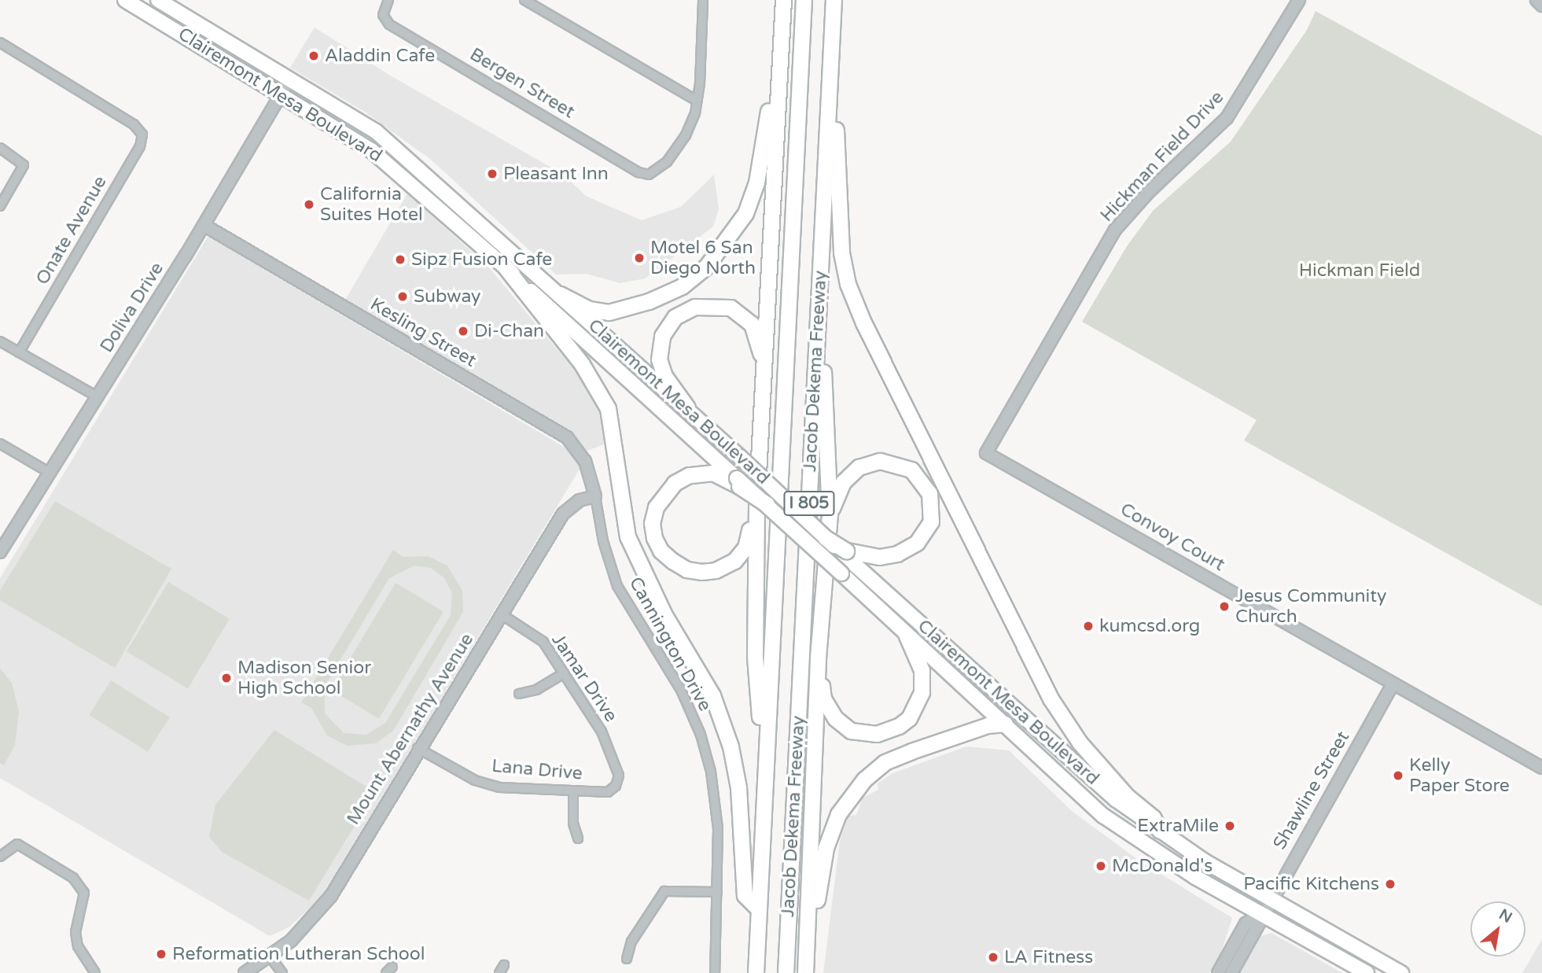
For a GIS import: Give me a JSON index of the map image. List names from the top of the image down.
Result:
{
  "streets": {
    "highway": ["Jacob Dekema Freeway", "I 805"],
    "main road": ["Clairemont Mesa Boulevard"],
    "street": [
      "Bergen Street",
      "Hickman Field Drive",
      "Onate Avenue",
      "Doliva Drive",
      "Kesling Street",
      "Convoy Court",
      "Cannington Drive",
      "Jamar Drive",
      "Mount Abernathy Avenue",
      "Lana Drive",
      "Shawline Street"
    ]
  },
  "crossings": [
    ["Clairemont Mesa Boulevard", "Doliva Drive"],
    ["Clairemont Mesa Boulevard", "Shawline Street"],
    ["Hickman Field Drive", "Convoy Court"],
    ["Doliva Drive", "Kesling Street"],
    ["Kesling Street", "Cannington Drive"],
    ["Kesling Street", "Mount Abernathy Avenue"],
    ["Convoy Court", "Shawline Street"],
    ["Cannington Drive", "Mount Abernathy Avenue"],
    ["Jamar Drive", "Mount Abernathy Avenue"],
    ["Jamar Drive", "Lana Drive"],
    ["Mount Abernathy Avenue", "Lana Drive"]
  ],
  "parks": ["Hickman Field"],
  "places": [
    "Aladdin Cafe",
    "Pleasant Inn",
    "California Suites Hotel",
    "Motel 6 San Diego North",
    "Sipz Fusion Cafe",
    "Subway",
    "Di-Chan",
    "Jesus Community Church",
    "kumcsd.org",
    "Madison Senior High School",
    "Kelly Paper Store",
    "ExtraMile",
    "McDonald's",
    "Pacific Kitchens",
    "Reformation Lutheran School",
    "LA Fitness"
  ],
  "north": "top right"
}
